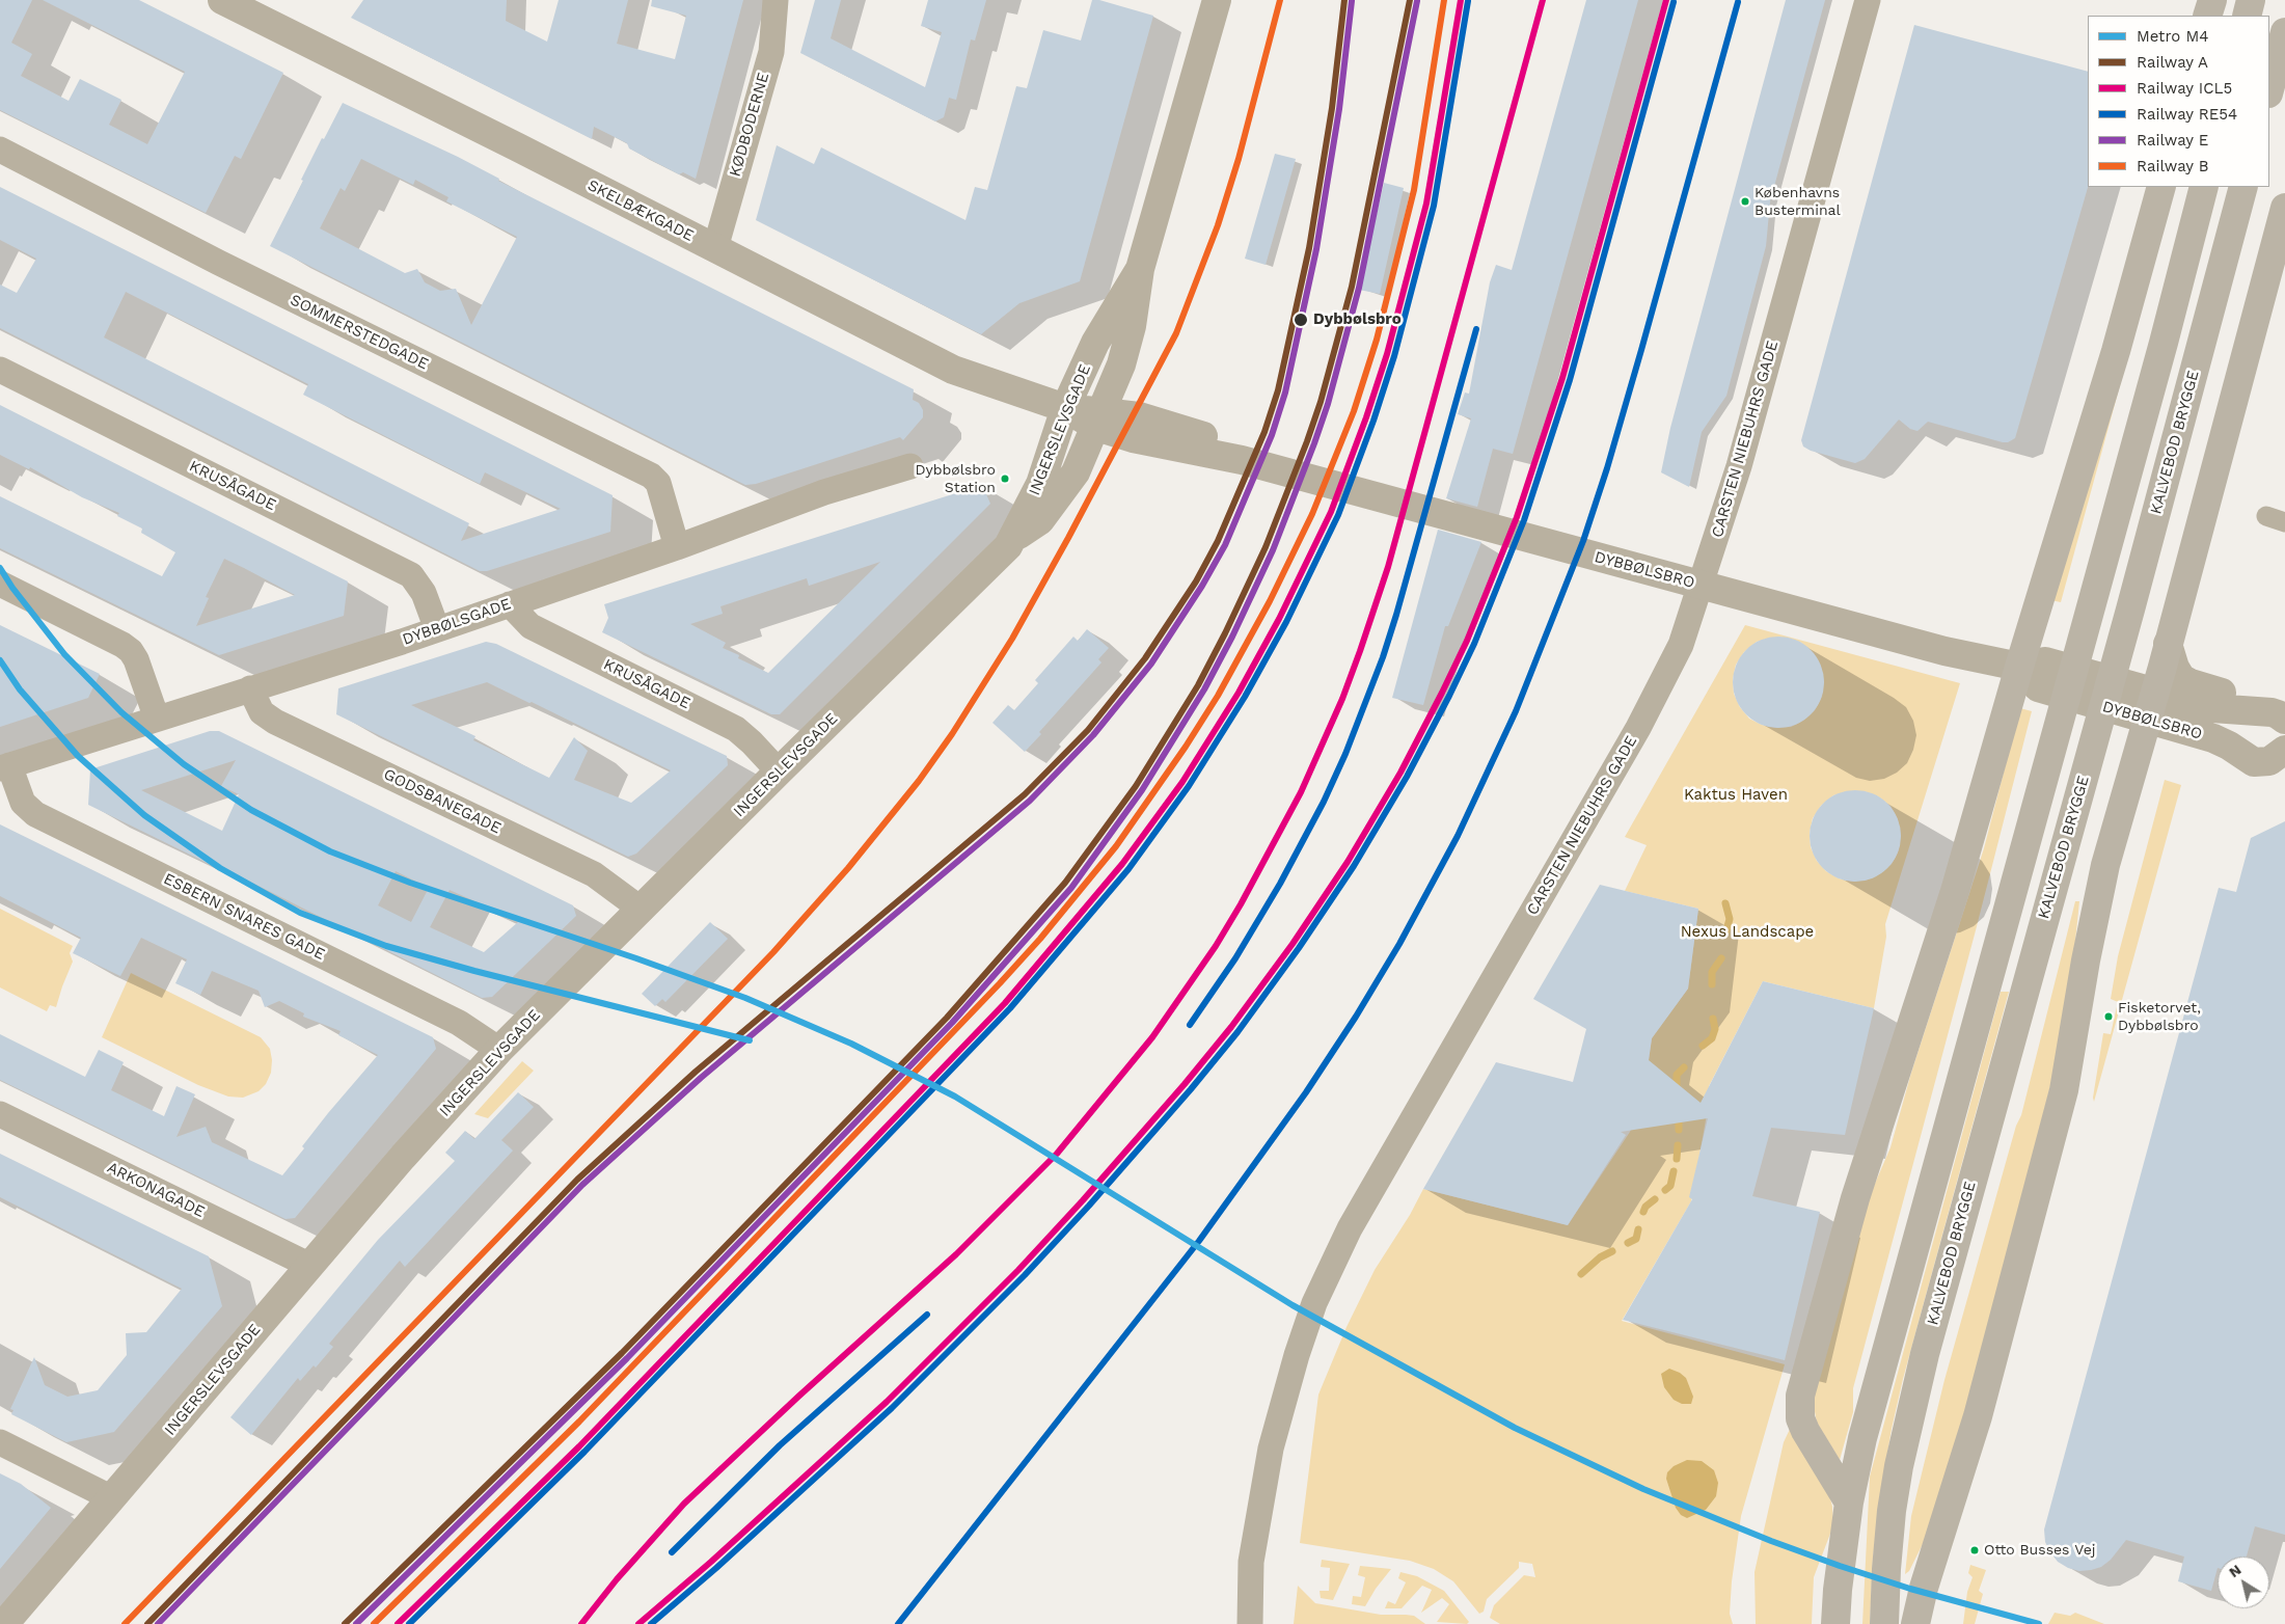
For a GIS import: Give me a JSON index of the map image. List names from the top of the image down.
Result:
{
  "streets": {
    "main road": ["KALVEBOD BRYGGE"],
    "street": [
      "KØDBODERNE",
      "SKELBÆKGADE",
      "SOMMERSTEDGADE",
      "INGERSLEVSGADE",
      "CARSTEN NIEBUHRS GADE",
      "KRUSÅGADE",
      "DYBBØLSBRO",
      "DYBBØLSGADE",
      "GODSBANEGADE",
      "ESBERN SNARES GADE",
      "ARKONAGADE"
    ]
  },
  "crossings": [
    ["KØDBODERNE", "SKELBÆKGADE"],
    ["SKELBÆKGADE", "INGERSLEVSGADE"],
    ["SKELBÆKGADE", "DYBBØLSBRO"],
    ["SOMMERSTEDGADE", "DYBBØLSGADE"],
    ["INGERSLEVSGADE", "KRUSÅGADE"],
    ["INGERSLEVSGADE", "DYBBØLSBRO"],
    ["INGERSLEVSGADE", "GODSBANEGADE"],
    ["INGERSLEVSGADE", "ESBERN SNARES GADE"],
    ["INGERSLEVSGADE", "ARKONAGADE"],
    ["KRUSÅGADE", "DYBBØLSGADE"],
    ["DYBBØLSGADE", "GODSBANEGADE"],
    ["DYBBØLSGADE", "ESBERN SNARES GADE"]
  ],
  "parks": ["Kaktus Haven", "Nexus Landscape"],
  "places": [
    "Københavns Busterminal",
    "Dybbølsbro",
    "Dybbølsbro Station",
    "Fisketorvet, Dybbølsbro",
    "Otto Busses Vej"
  ],
  "lines": [
    "rail line A",
    "rail line ICL5",
    "rail line B",
    "rail line RE54",
    "rail line E",
    "metro line M4"
  ],
  "legend": [
    "Metro M4",
    "Railway A",
    "Railway ICL5",
    "Railway RE54",
    "Railway E",
    "Railway B"
  ],
  "north": "top left"
}
